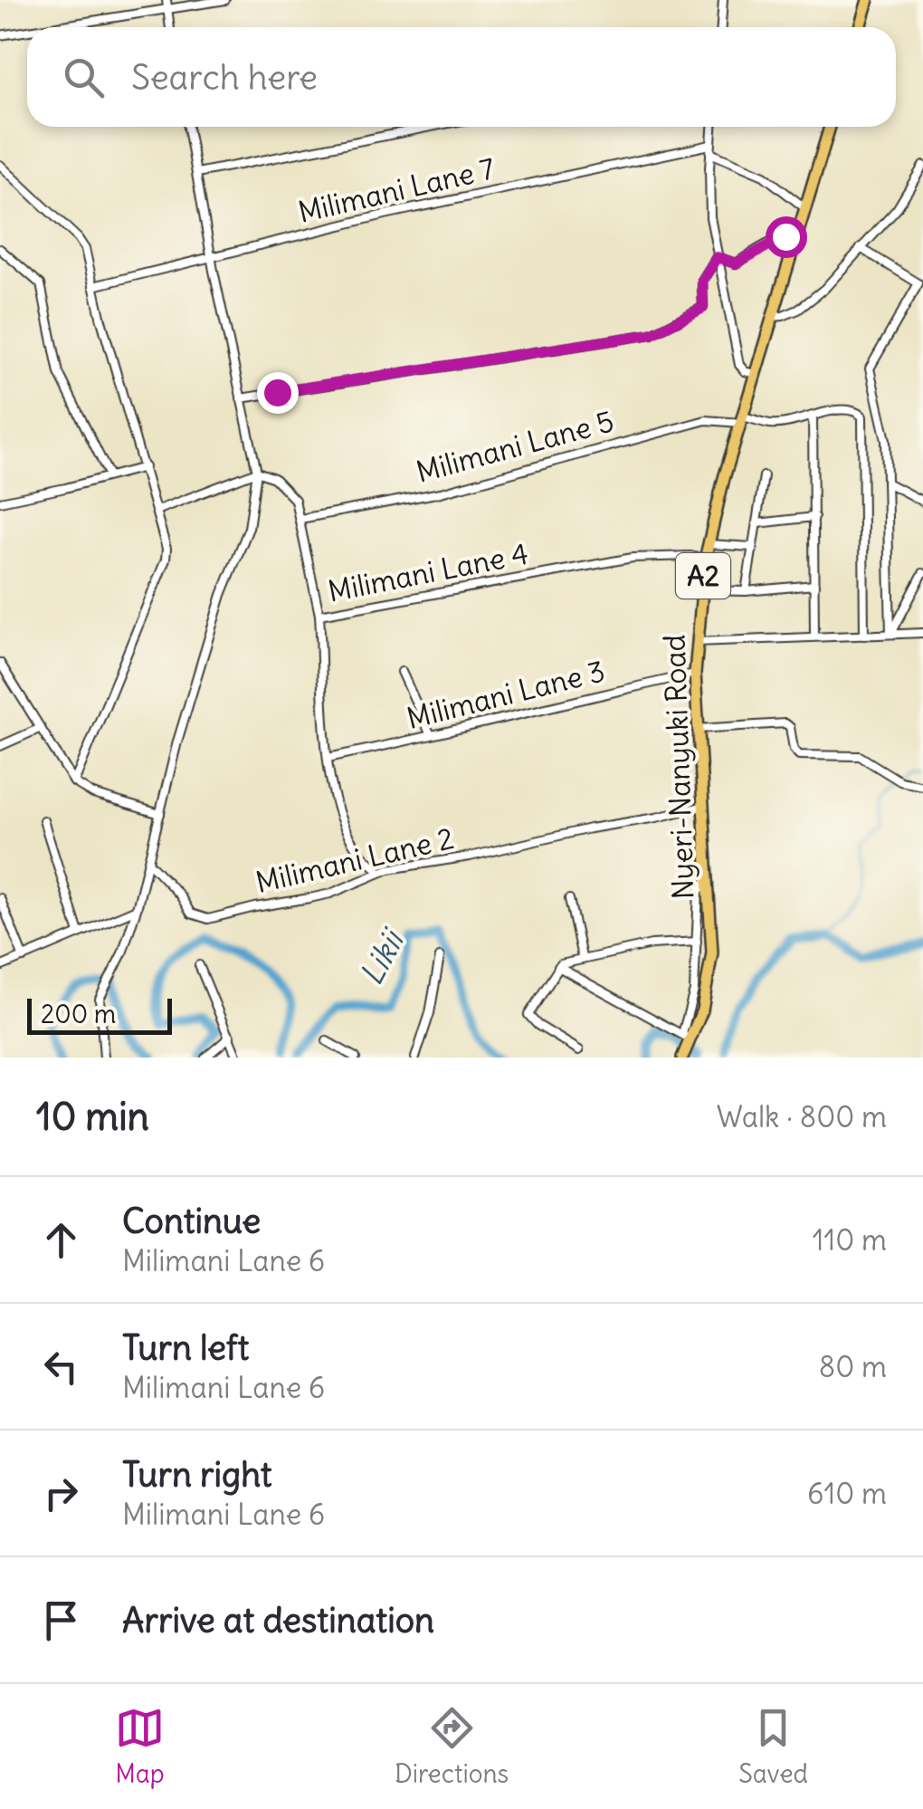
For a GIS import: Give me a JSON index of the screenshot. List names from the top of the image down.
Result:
{
  "streets": {
    "highway": ["A2", "Nyeri-Nanyuki Road"],
    "street": [
      "Milimani Lane 7",
      "Milimani Lane 5",
      "Milimani Lane 4",
      "Milimani Lane 3",
      "Milimani Lane 2"
    ]
  },
  "crossings": [
    ["Milimani Lane 5", "Nyeri-Nanyuki Road"],
    ["Milimani Lane 4", "Milimani Lane 3"],
    ["Milimani Lane 4", "Nyeri-Nanyuki Road"],
    ["Milimani Lane 4", "Milimani Lane 2"],
    ["Milimani Lane 3", "Nyeri-Nanyuki Road"],
    ["Nyeri-Nanyuki Road", "Milimani Lane 2"]
  ],
  "water": ["Likii"],
  "scale_bar": "200 m",
  "page": {
    "search": "Search here",
    "scale": "200 m",
    "heading": ["10 min", "Walk · 800 m"],
    "list": [
      ["Continue", "Milimani Lane 6", "110 m"],
      ["Turn left", "Milimani Lane 6", "80 m"],
      ["Turn right", "Milimani Lane 6", "610 m"],
      "Arrive at destination"
    ],
    "nav": ["Map", "Directions", "Saved"]
  }
}
